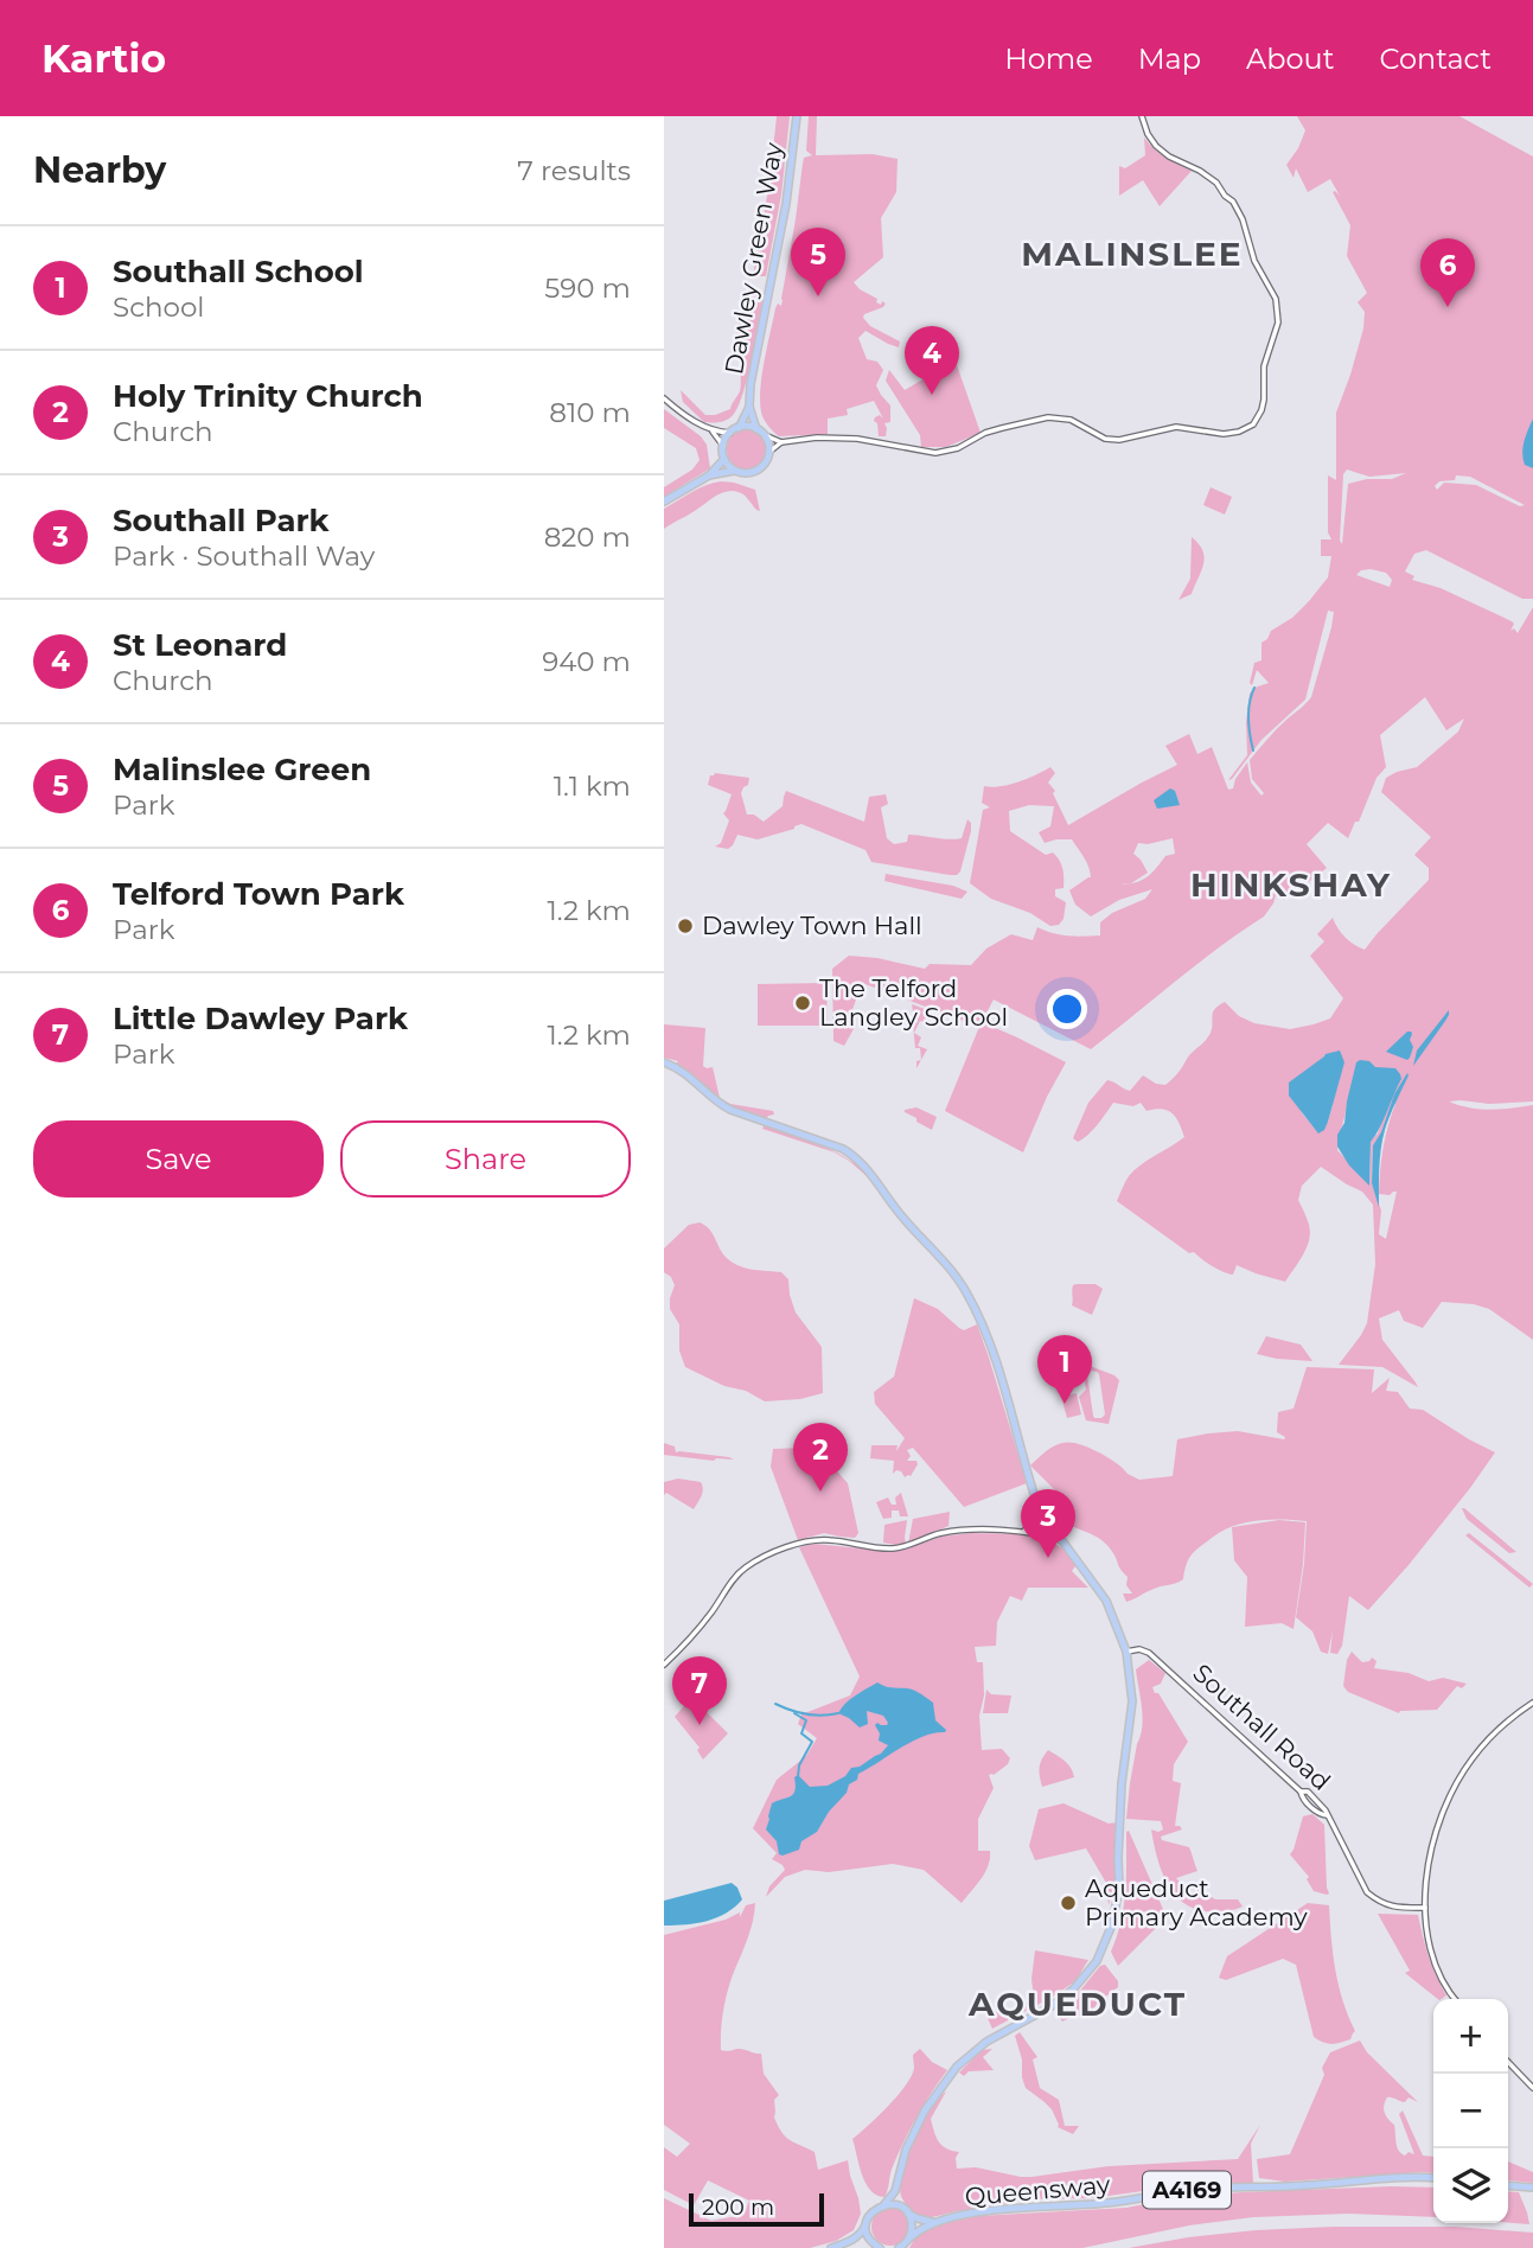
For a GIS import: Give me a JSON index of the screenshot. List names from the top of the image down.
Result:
{
  "streets": {
    "main road": ["Dawley Green Way", "A4169", "Queensway"],
    "street": ["Southall Road"]
  },
  "districts": ["MALINSLEE", "HINKSHAY", "AQUEDUCT"],
  "places": ["Dawley Town Hall", "The Telford Langley School", "Aqueduct Primary Academy"],
  "scale_bar": "200 m",
  "page": {
    "header": "Kartio",
    "nav": [
      "Home",
      "Map",
      "About",
      "Contact"
    ],
    "heading": ["Nearby", "7 results"],
    "list": [
      {
        "mark": "1",
        "name": "Southall School",
        "note": "School",
        "value": "590 m"
      },
      {
        "mark": "2",
        "name": "Holy Trinity Church",
        "note": "Church",
        "value": "810 m"
      },
      {
        "mark": "3",
        "name": "Southall Park",
        "note": "Park · Southall Way",
        "value": "820 m"
      },
      {
        "mark": "4",
        "name": "St Leonard",
        "note": "Church",
        "value": "940 m"
      },
      {
        "mark": "5",
        "name": "Malinslee Green",
        "note": "Park",
        "value": "1.1 km"
      },
      {
        "mark": "6",
        "name": "Telford Town Park",
        "note": "Park",
        "value": "1.2 km"
      },
      {
        "mark": "7",
        "name": "Little Dawley Park",
        "note": "Park",
        "value": "1.2 km"
      }
    ],
    "pins": [
      "5",
      "6",
      "4",
      "1",
      "2",
      "3",
      "7"
    ],
    "buttons": ["Save", "Share"],
    "map_buttons": ["+", "−"],
    "scale": "200 m"
  }
}
